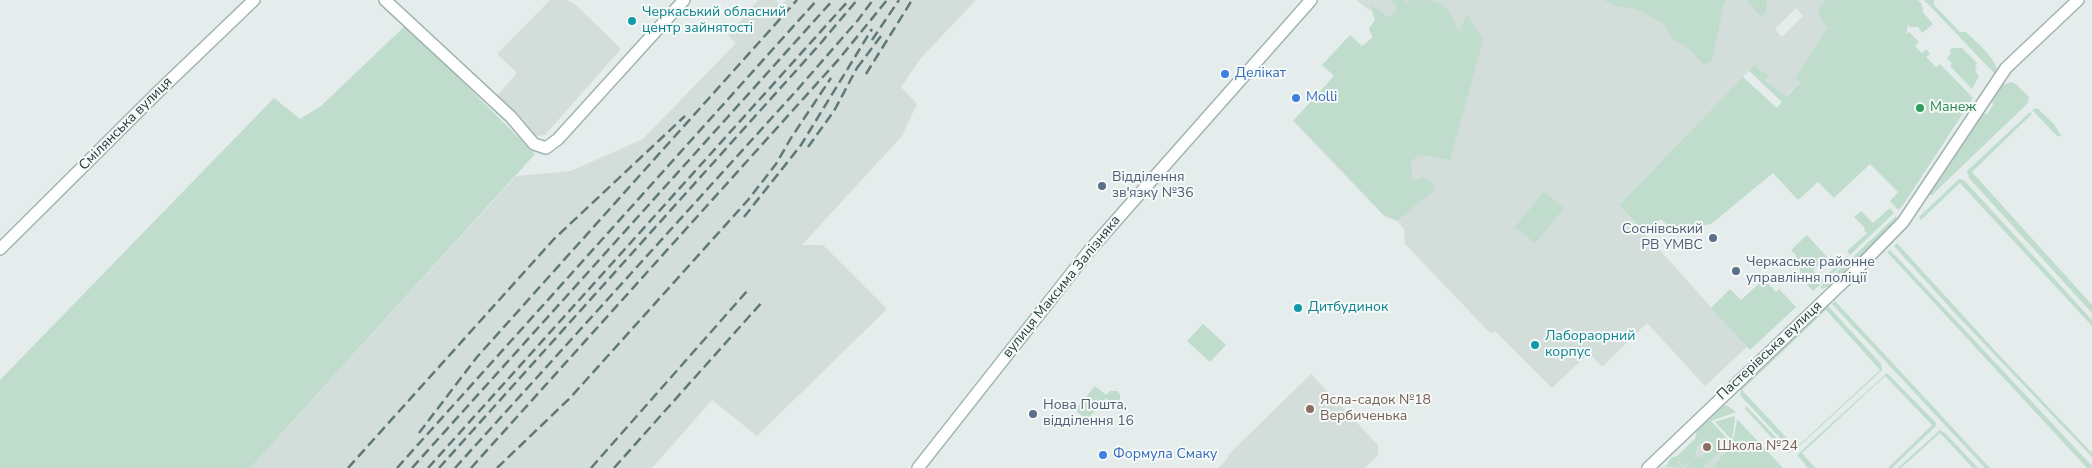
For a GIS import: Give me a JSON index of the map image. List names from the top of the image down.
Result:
{
  "streets": {
    "main road": ["Смілянська вулиця", "вулиця Максима Залізняка", "Пастерівська вулиця"]
  },
  "places": [
    "Черкаський обласний центр зайнятості",
    "Делікат",
    "Molli",
    "Манеж",
    "Відділення зв'язку №36",
    "Соснівський РВ УМВС",
    "Черкаське районне управління поліції",
    "Дитбудинок",
    "Лабораорний корпус",
    "Ясла-садок №18 Вербиченька",
    "Нова Пошта, відділення 16",
    "Школа №24",
    "Формула Смаку"
  ]
}
